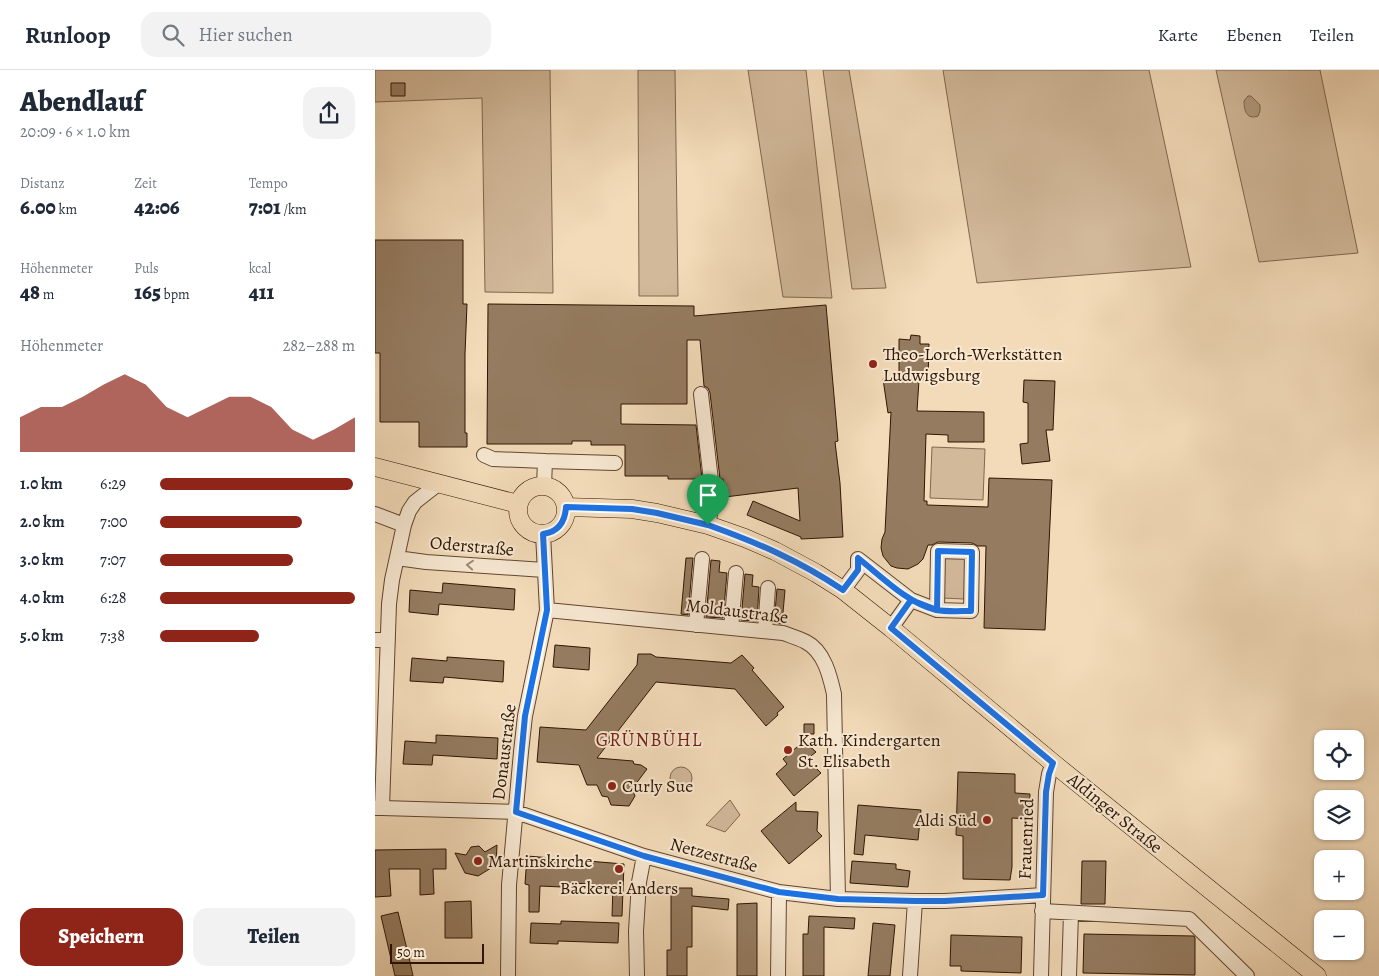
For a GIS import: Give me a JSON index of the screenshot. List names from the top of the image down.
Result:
{
  "streets": {
    "main road": ["Aldinger Straße"],
    "street": [
      "Oderstraße",
      "Moldaustraße",
      "Donaustraße",
      "Frauenried",
      "Netzestraße"
    ]
  },
  "crossings": [
    ["Oderstraße", "Donaustraße"],
    ["Moldaustraße", "Donaustraße"],
    ["Moldaustraße", "Netzestraße"],
    ["Donaustraße", "Aldinger Straße"],
    ["Donaustraße", "Netzestraße"],
    ["Aldinger Straße", "Frauenried"],
    ["Frauenried", "Netzestraße"]
  ],
  "districts": ["GRÜNBÜHL"],
  "places": [
    "Theo-Lorch-Werkstätten Ludwigsburg",
    "Kath. Kindergarten St. Elisabeth",
    "Curly Sue",
    "Aldi Süd",
    "Martinskirche",
    "Bäckerei Anders"
  ],
  "scale_bar": "50 m",
  "page": {
    "header": "Runloop",
    "search": "Hier suchen",
    "nav": ["Karte", "Ebenen", "Teilen"],
    "heading": ["Abendlauf", "20:09 · 6 × 1.0 km"],
    "stats": [
      ["Distanz", "6.00 km"],
      ["Zeit", "42:06"],
      ["Tempo", "7:01 /km"],
      ["Höhenmeter", "48 m"],
      ["Puls", "165 bpm"],
      ["kcal", "411"]
    ],
    "chart": ["Höhenmeter", "282–288 m"],
    "list": [
      {
        "name": "1.0 km",
        "note": "6:29"
      },
      {
        "name": "2.0 km",
        "note": "7:00"
      },
      {
        "name": "3.0 km",
        "note": "7:07"
      },
      {
        "name": "4.0 km",
        "note": "6:28"
      },
      {
        "name": "5.0 km",
        "note": "7:38"
      }
    ],
    "map_buttons": ["+", "−"],
    "buttons": ["Speichern", "Teilen"],
    "scale": "50 m"
  }
}
